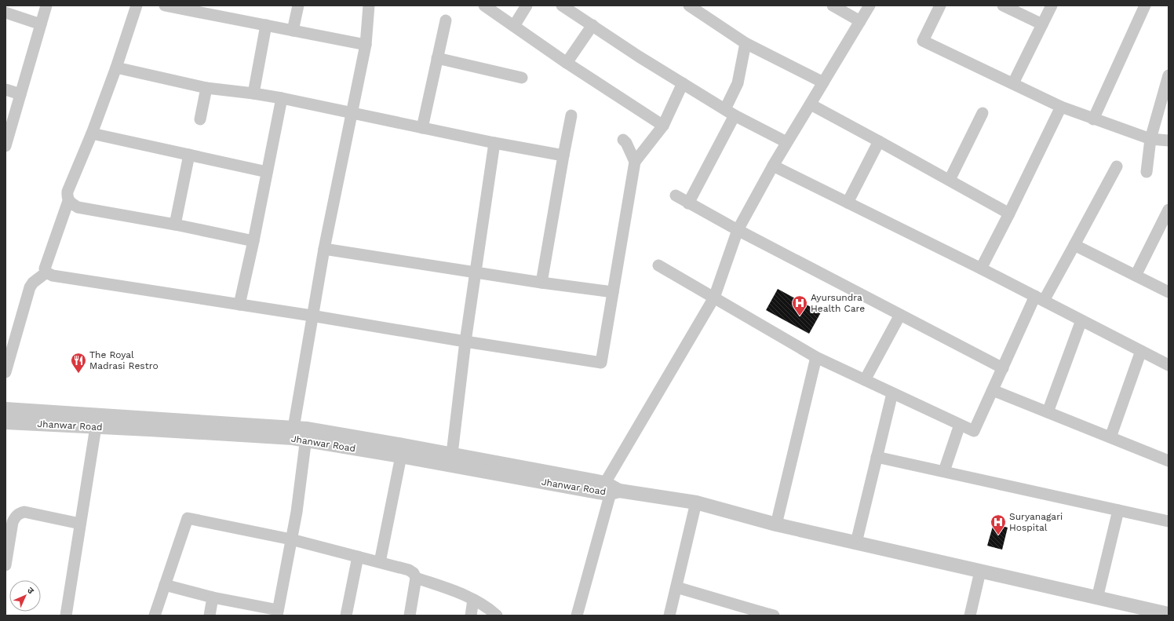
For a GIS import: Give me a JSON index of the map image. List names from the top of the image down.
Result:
{
  "streets": {
    "street": ["Jhanwar Road"]
  },
  "places": {
    "hospital": ["Ayursundra Health Care", "Suryanagari Hospital"],
    "restaurant": ["The Royal Madrasi Restro"]
  },
  "north": "top right"
}
